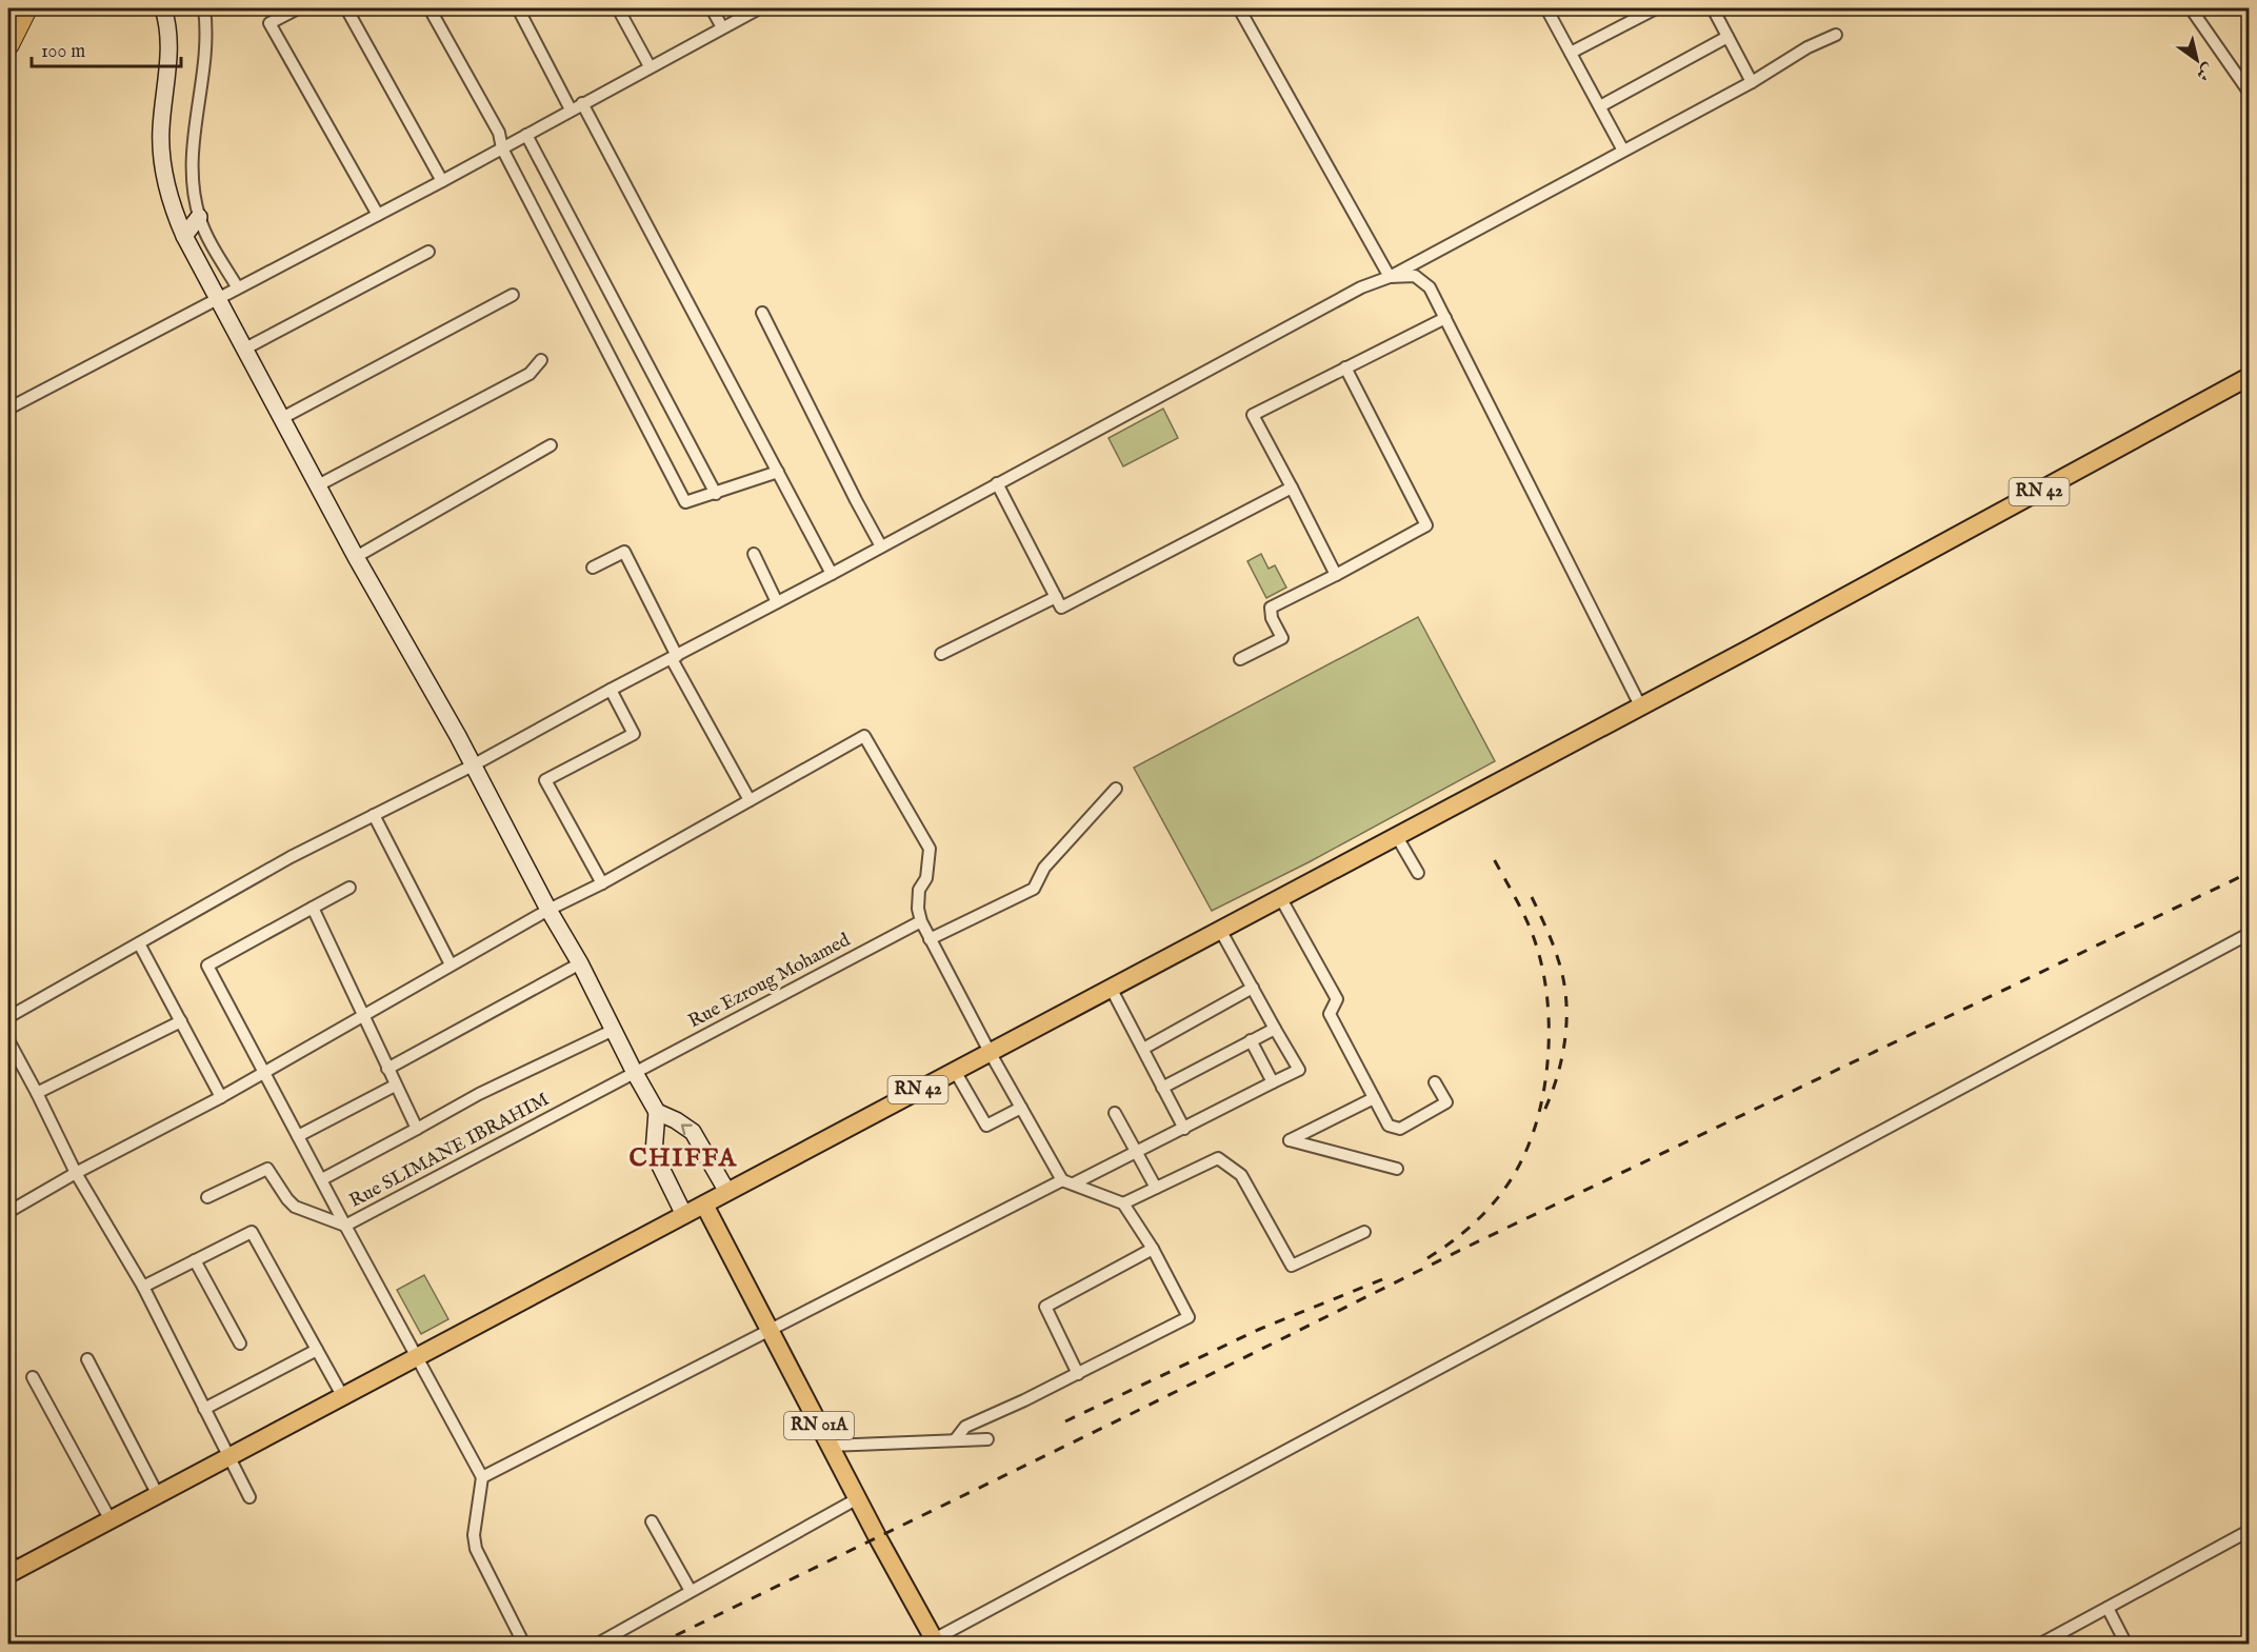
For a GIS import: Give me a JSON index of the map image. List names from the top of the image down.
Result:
{
  "streets": {
    "main road": ["RN 42", "RN 01A"],
    "street": ["Rue Ezroug Mohamed", "Rue SLIMANE IBRAHIM"]
  },
  "crossings": [
    ["RN 42", "Rue SLIMANE IBRAHIM"],
    ["RN 42", "RN 01A"],
    ["Rue Ezroug Mohamed", "Rue SLIMANE IBRAHIM"]
  ],
  "districts": ["CHIFFA"],
  "scale_bar": "100 m",
  "north": "bottom right"
}
